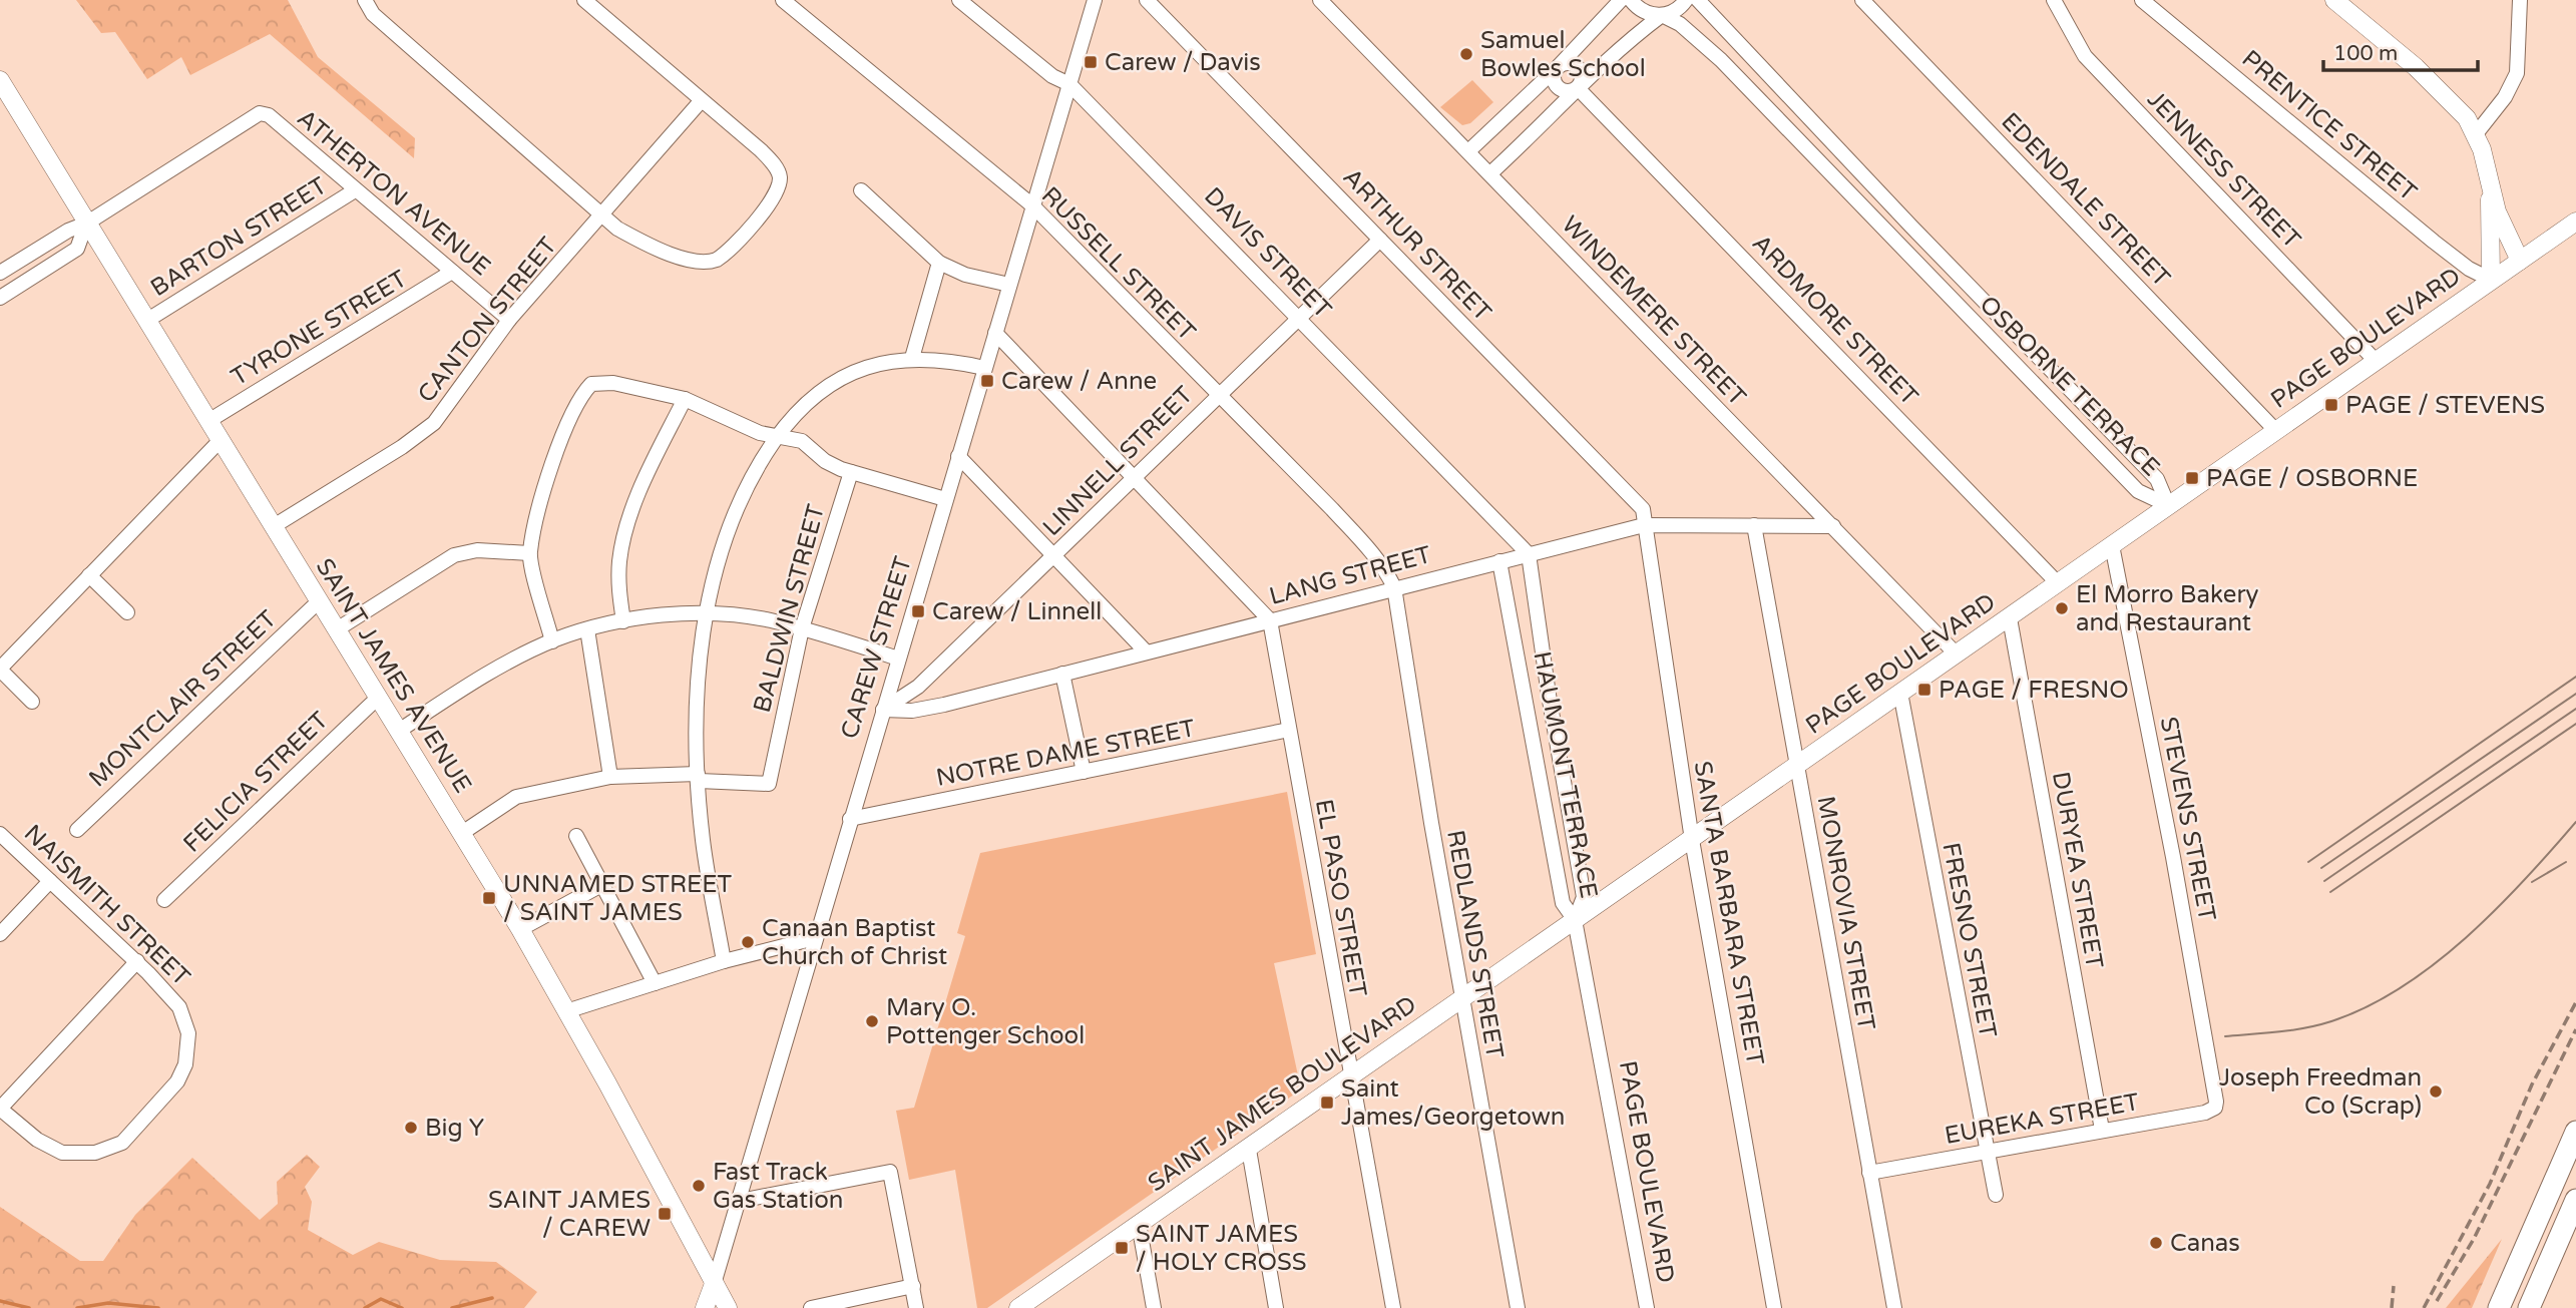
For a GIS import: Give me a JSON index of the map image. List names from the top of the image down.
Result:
{
  "streets": {
    "main road": [
      "PAGE BOULEVARD",
      "CAREW STREET",
      "SAINT JAMES AVENUE",
      "SAINT JAMES BOULEVARD"
    ],
    "street": [
      "PRENTICE STREET",
      "JENNESS STREET",
      "ATHERTON AVENUE",
      "EDENDALE STREET",
      "BARTON STREET",
      "ARTHUR STREET",
      "DAVIS STREET",
      "RUSSELL STREET",
      "WINDEMERE STREET",
      "CANTON STREET",
      "ARDMORE STREET",
      "TYRONE STREET",
      "OSBORNE TERRACE",
      "LINNELL STREET",
      "LANG STREET",
      "BALDWIN STREET",
      "MONTCLAIR STREET",
      "NOTRE DAME STREET",
      "HAUMONT TERRACE",
      "FELICIA STREET",
      "STEVENS STREET",
      "DURYEA STREET",
      "EL PASO STREET",
      "NAISMITH STREET",
      "SANTA BARBARA STREET",
      "MONROVIA STREET",
      "FRESNO STREET",
      "REDLANDS STREET",
      "EUREKA STREET"
    ]
  },
  "crossings": [
    ["PRENTICE STREET", "PAGE BOULEVARD"],
    ["JENNESS STREET", "PAGE BOULEVARD"],
    ["ATHERTON AVENUE", "BARTON STREET"],
    ["ATHERTON AVENUE", "CANTON STREET"],
    ["ATHERTON AVENUE", "TYRONE STREET"],
    ["ATHERTON AVENUE", "SAINT JAMES AVENUE"],
    ["EDENDALE STREET", "PAGE BOULEVARD"],
    ["BARTON STREET", "SAINT JAMES AVENUE"],
    ["ARTHUR STREET", "LINNELL STREET"],
    ["ARTHUR STREET", "LANG STREET"],
    ["ARTHUR STREET", "SANTA BARBARA STREET"],
    ["DAVIS STREET", "LINNELL STREET"],
    ["DAVIS STREET", "LANG STREET"],
    ["DAVIS STREET", "CAREW STREET"],
    ["DAVIS STREET", "HAUMONT TERRACE"],
    ["RUSSELL STREET", "LINNELL STREET"],
    ["RUSSELL STREET", "LANG STREET"],
    ["RUSSELL STREET", "CAREW STREET"],
    ["RUSSELL STREET", "REDLANDS STREET"],
    ["WINDEMERE STREET", "PAGE BOULEVARD"],
    ["WINDEMERE STREET", "LANG STREET"],
    ["CANTON STREET", "SAINT JAMES AVENUE"],
    ["ARDMORE STREET", "PAGE BOULEVARD"],
    ["TYRONE STREET", "SAINT JAMES AVENUE"],
    ["PAGE BOULEVARD", "OSBORNE TERRACE"],
    ["PAGE BOULEVARD", "HAUMONT TERRACE"],
    ["PAGE BOULEVARD", "STEVENS STREET"],
    ["PAGE BOULEVARD", "DURYEA STREET"],
    ["PAGE BOULEVARD", "SANTA BARBARA STREET"],
    ["PAGE BOULEVARD", "MONROVIA STREET"],
    ["PAGE BOULEVARD", "FRESNO STREET"],
    ["PAGE BOULEVARD", "SAINT JAMES BOULEVARD"],
    ["LINNELL STREET", "LANG STREET"],
    ["LINNELL STREET", "CAREW STREET"],
    ["LANG STREET", "CAREW STREET"],
    ["LANG STREET", "HAUMONT TERRACE"],
    ["LANG STREET", "EL PASO STREET"],
    ["LANG STREET", "SANTA BARBARA STREET"],
    ["LANG STREET", "MONROVIA STREET"],
    ["LANG STREET", "REDLANDS STREET"],
    ["CAREW STREET", "SAINT JAMES AVENUE"],
    ["CAREW STREET", "NOTRE DAME STREET"],
    ["SAINT JAMES AVENUE", "MONTCLAIR STREET"],
    ["SAINT JAMES AVENUE", "FELICIA STREET"],
    ["NOTRE DAME STREET", "EL PASO STREET"],
    ["HAUMONT TERRACE", "SAINT JAMES BOULEVARD"],
    ["STEVENS STREET", "EUREKA STREET"],
    ["DURYEA STREET", "EUREKA STREET"],
    ["EL PASO STREET", "SAINT JAMES BOULEVARD"],
    ["MONROVIA STREET", "EUREKA STREET"],
    ["FRESNO STREET", "EUREKA STREET"],
    ["REDLANDS STREET", "SAINT JAMES BOULEVARD"]
  ],
  "places": {
    "other": [
      "Samuel Bowles School",
      "El Morro Bakery and Restaurant",
      "Canaan Baptist Church of Christ",
      "Mary O. Pottenger School",
      "Joseph Freedman Co (Scrap)",
      "Big Y",
      "Fast Track Gas Station",
      "Canas"
    ],
    "transit": [
      "Carew / Davis",
      "Carew / Anne",
      "PAGE / STEVENS",
      "PAGE / OSBORNE",
      "Carew / Linnell",
      "PAGE / FRESNO",
      "UNNAMED STREET / SAINT JAMES",
      "Saint James/Georgetown",
      "SAINT JAMES / CAREW",
      "SAINT JAMES / HOLY CROSS"
    ]
  },
  "scale_bar": "100 m"
}
